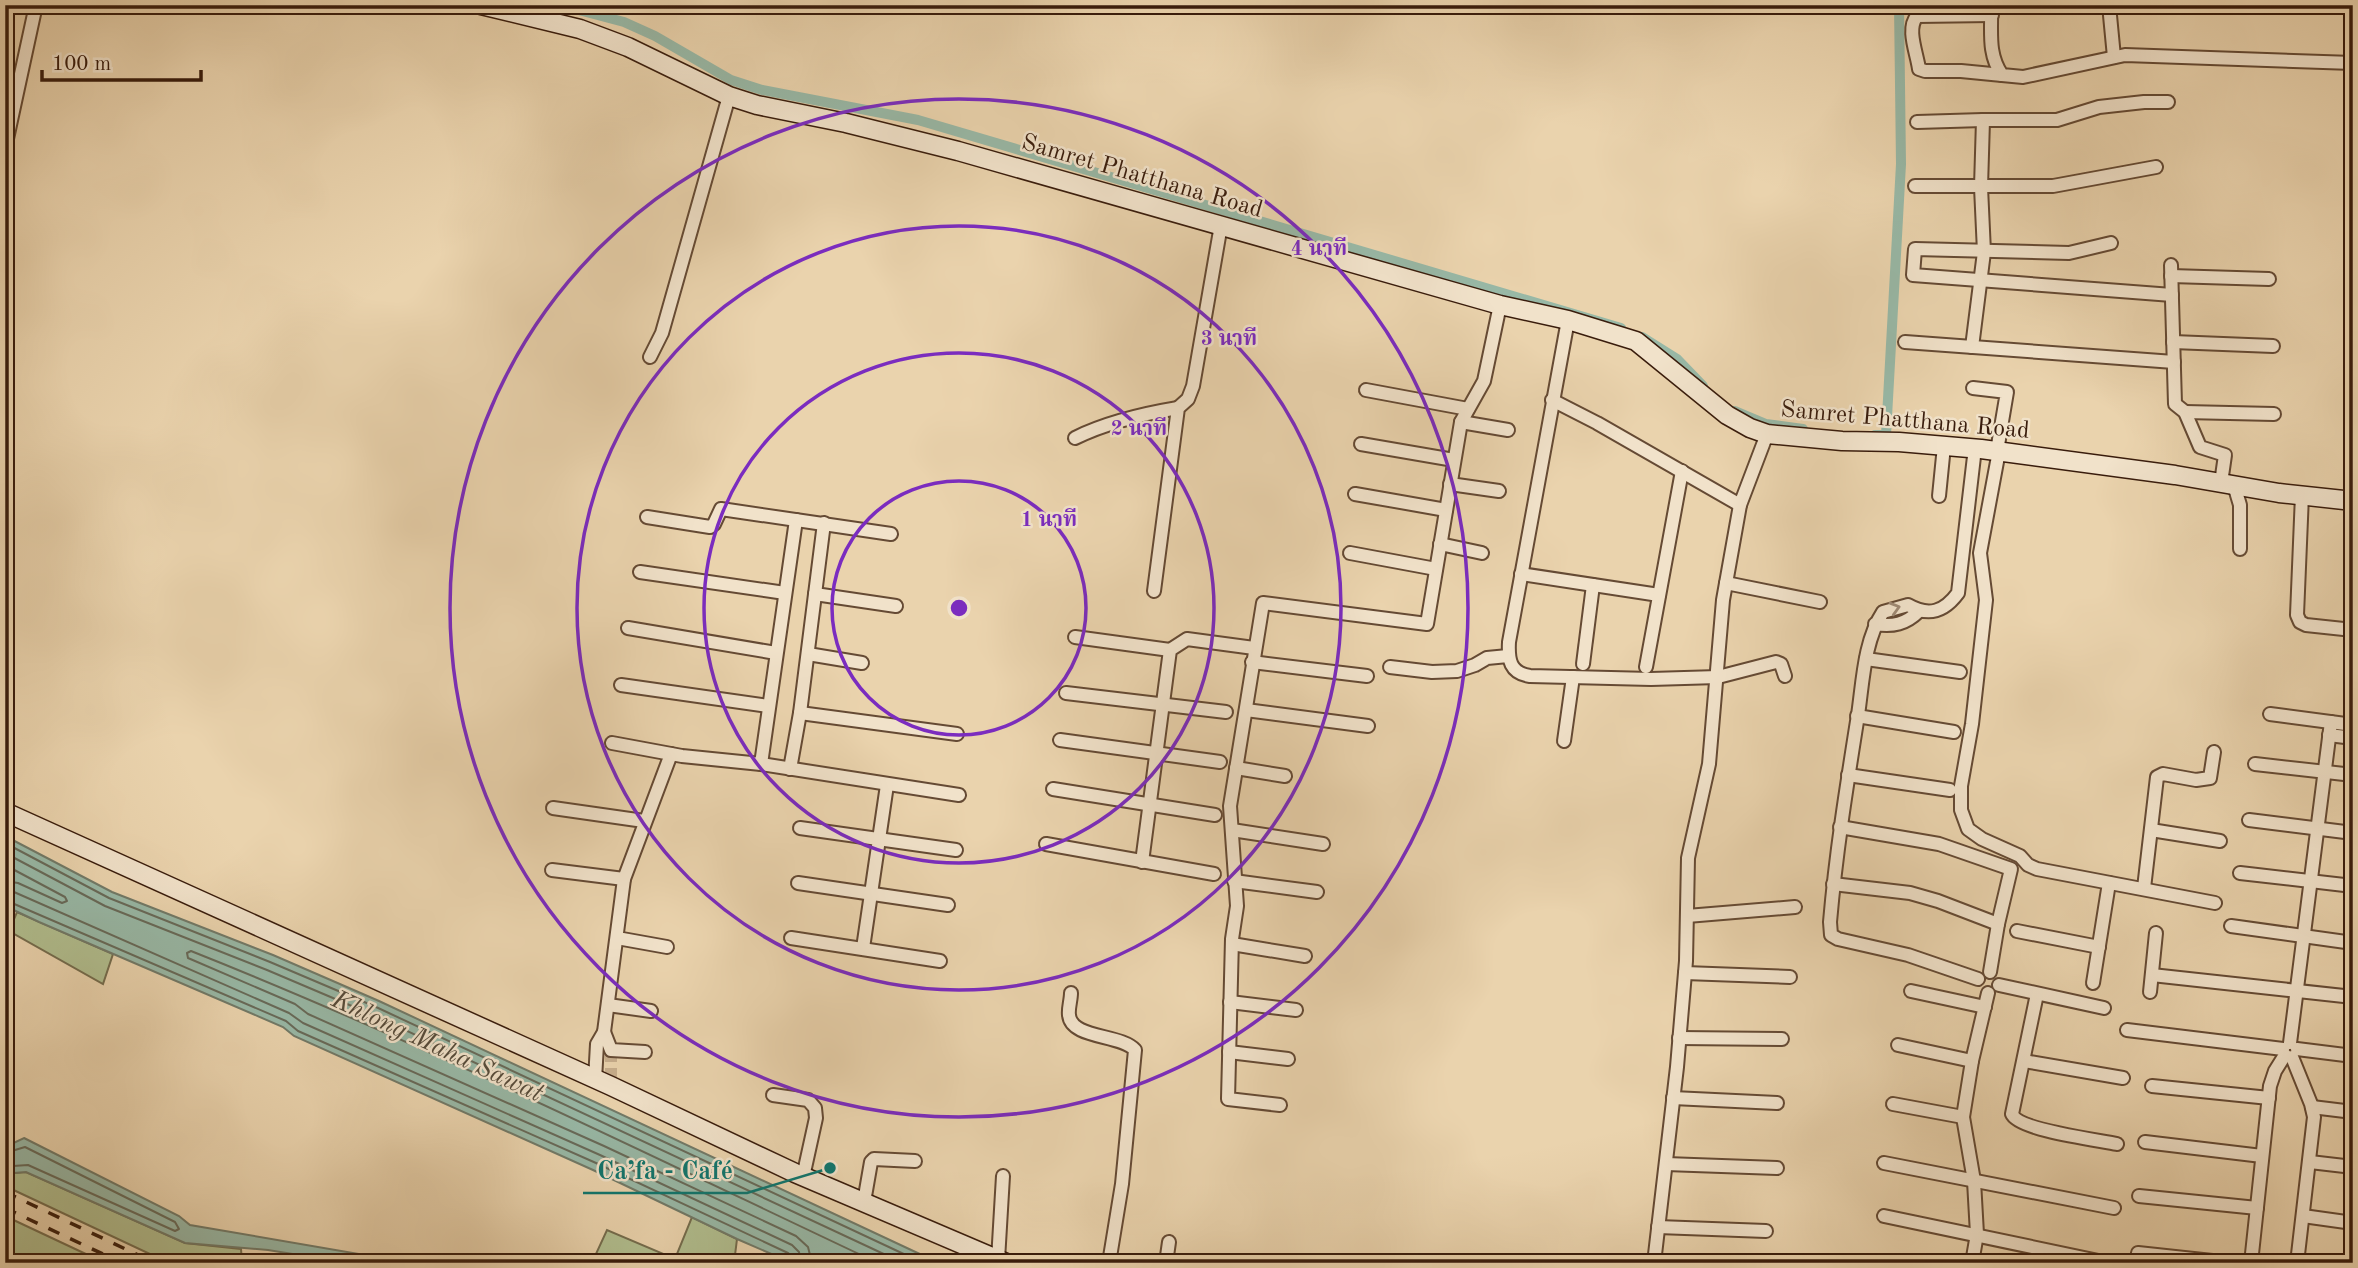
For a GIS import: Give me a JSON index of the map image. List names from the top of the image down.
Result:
{
  "streets": {
    "street": ["Samret Phatthana Road"]
  },
  "water": ["Khlong Maha Sawat"],
  "places": ["Ca’fa - Café"],
  "scale_bar": "100 m",
  "rings": [
    "4 นาที",
    "3 นาที",
    "2 นาที",
    "1 นาที"
  ]
}
